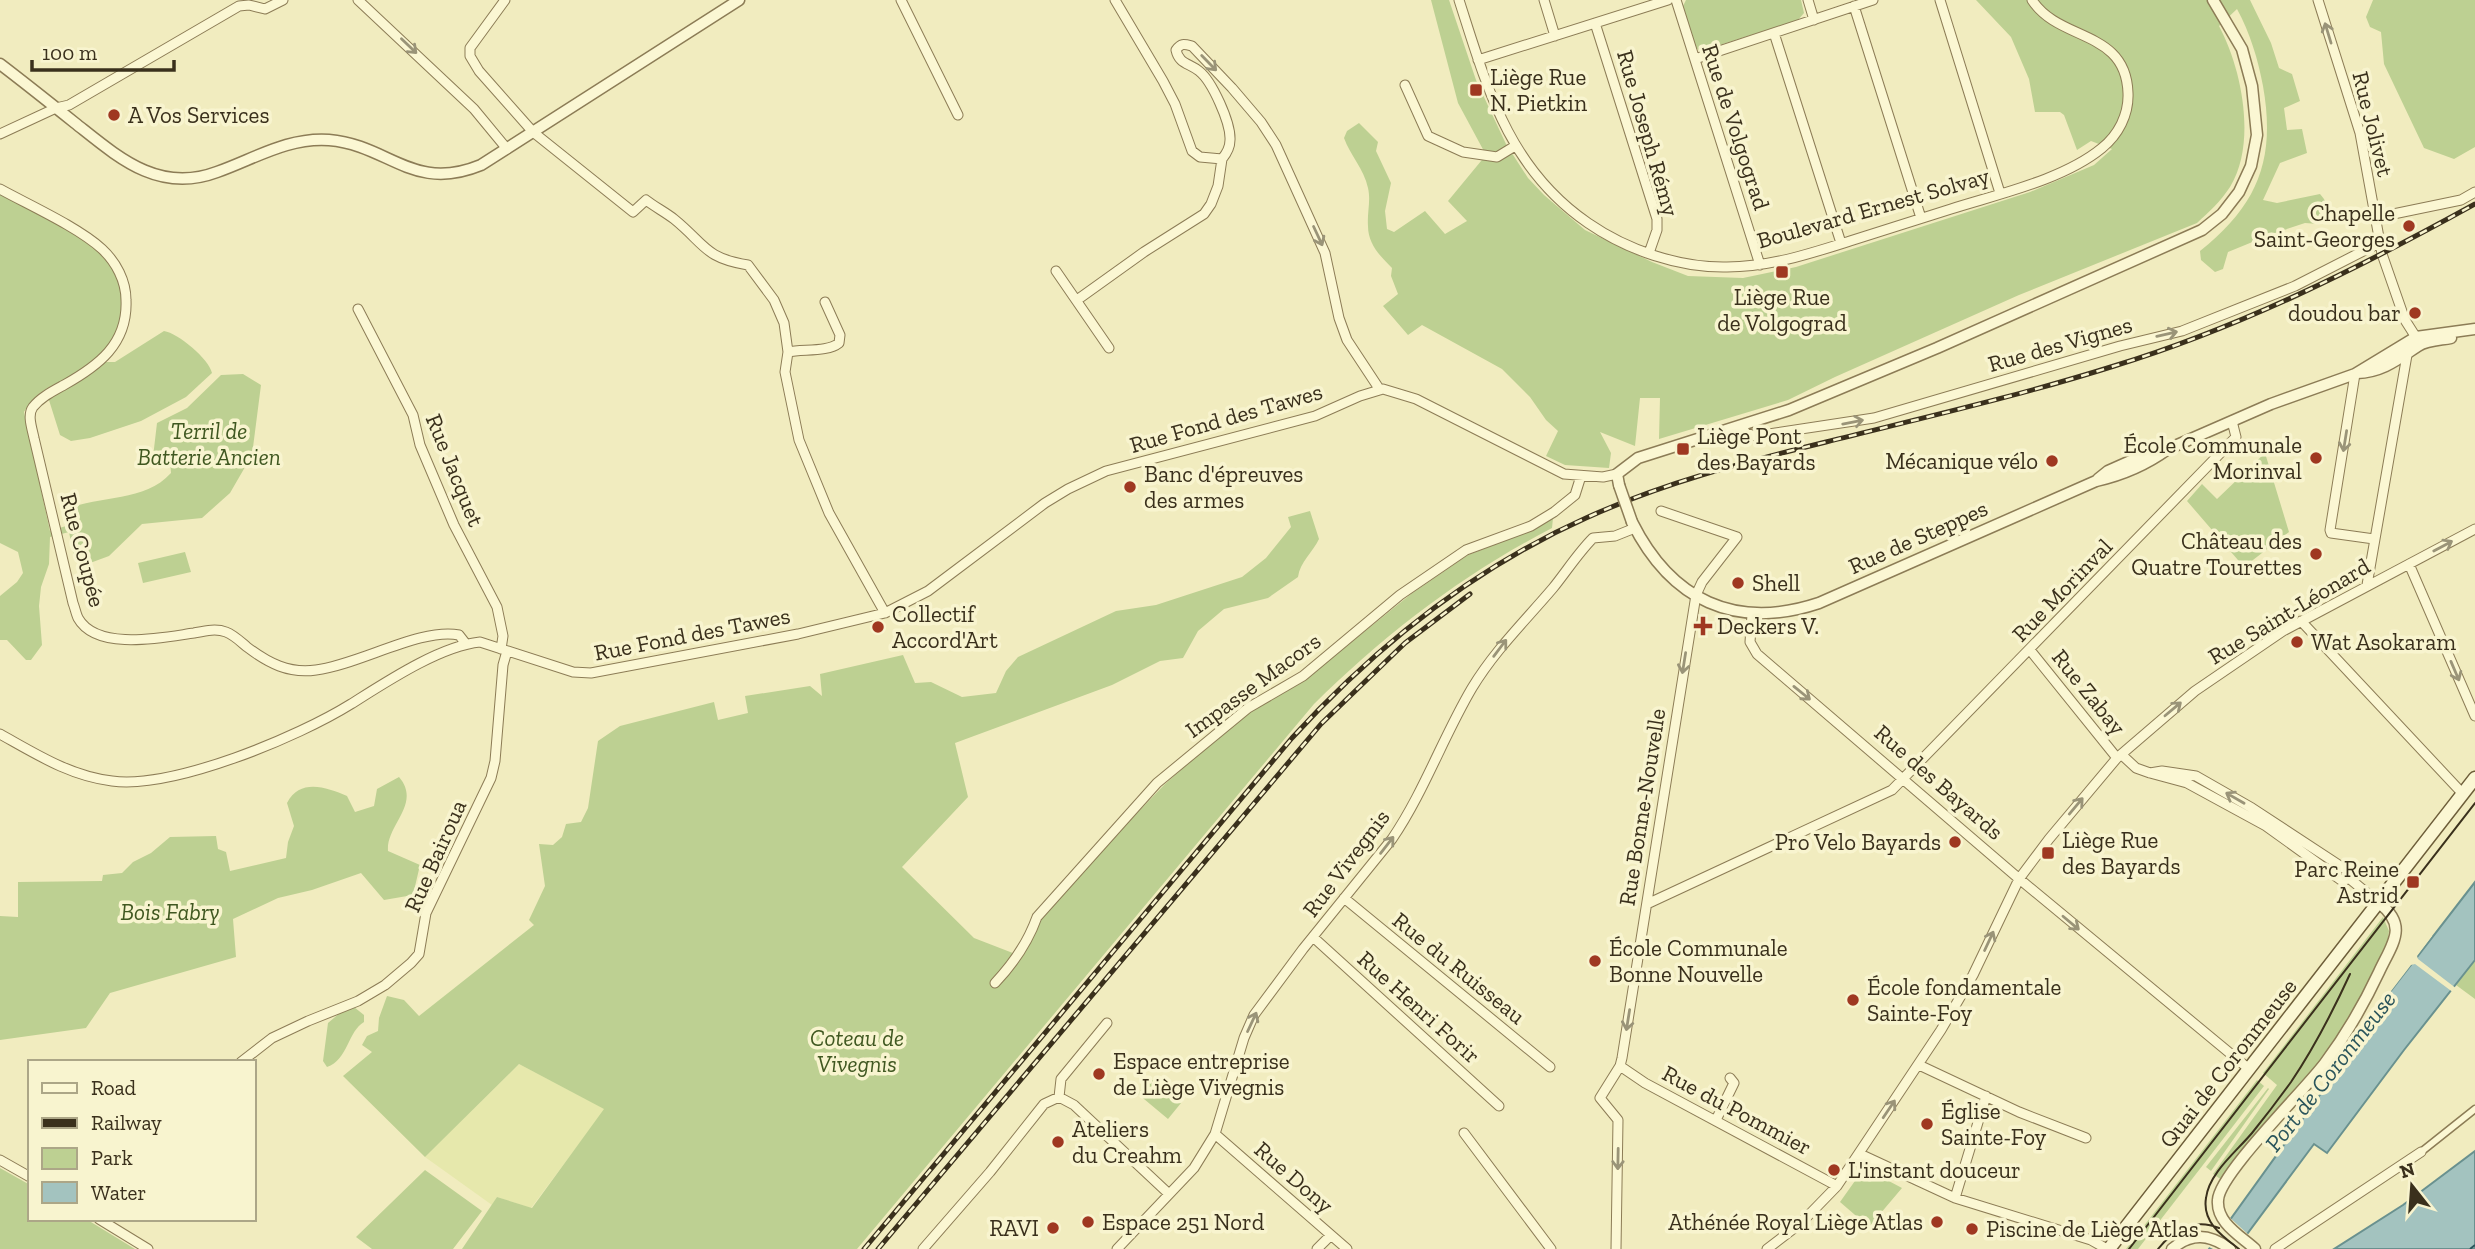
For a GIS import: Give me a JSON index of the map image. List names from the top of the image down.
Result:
{
  "streets": {
    "main road": ["Quai de Coronmeuse"],
    "street": [
      "Rue Jolivet",
      "Rue de Volgograd",
      "Rue Joseph Rémy",
      "Boulevard Ernest Solvay",
      "Rue des Vignes",
      "Rue Fond des Tawes",
      "Rue Jacquet",
      "Rue de Steppes",
      "Rue Coupée",
      "Rue Morinval",
      "Rue Saint-Léonard",
      "Impasse Macors",
      "Rue Zabay",
      "Rue des Bayards",
      "Rue Bonne-Nouvelle",
      "Rue Bairoua",
      "Rue Vivegnis",
      "Rue du Ruisseau",
      "Rue Henri Forir",
      "Rue du Pommier",
      "Rue Dony"
    ]
  },
  "crossings": [
    ["Rue Jolivet", "Rue des Vignes"],
    ["Rue Jolivet", "Rue de Steppes"],
    ["Rue de Volgograd", "Boulevard Ernest Solvay"],
    ["Rue Joseph Rémy", "Boulevard Ernest Solvay"],
    ["Rue Fond des Tawes", "Rue Jacquet"],
    ["Rue Fond des Tawes", "Rue Coupée"],
    ["Rue Fond des Tawes", "Rue Bairoua"],
    ["Rue Jacquet", "Rue Bairoua"],
    ["Rue de Steppes", "Rue Morinval"],
    ["Rue de Steppes", "Rue des Bayards"],
    ["Rue Morinval", "Rue Zabay"],
    ["Rue Morinval", "Rue des Bayards"],
    ["Rue Morinval", "Rue Bonne-Nouvelle"],
    ["Rue Saint-Léonard", "Rue Zabay"],
    ["Rue Saint-Léonard", "Rue des Bayards"],
    ["Rue Saint-Léonard", "Rue du Pommier"],
    ["Rue Zabay", "Quai de Coronmeuse"],
    ["Rue des Bayards", "Quai de Coronmeuse"],
    ["Rue Bonne-Nouvelle", "Rue du Pommier"],
    ["Rue Vivegnis", "Rue du Ruisseau"],
    ["Rue Vivegnis", "Rue Henri Forir"],
    ["Rue Vivegnis", "Rue Dony"]
  ],
  "one_way": [
    "Rue Jolivet",
    "Rue des Vignes",
    "Rue Saint-Léonard",
    "Rue des Bayards",
    "Rue Bonne-Nouvelle",
    "Rue Vivegnis"
  ],
  "water": ["Port de Coronmeuse"],
  "parks": ["Terril de Batterie Ancien", "Bois Fabry", "Coteau de Vivegnis"],
  "places": {
    "transit": [
      "Liège Rue N. Pietkin",
      "Liège Rue de Volgograd",
      "Liège Pont des Bayards",
      "Liège Rue des Bayards",
      "Parc Reine Astrid"
    ],
    "other": [
      "A Vos Services",
      "Chapelle Saint-Georges",
      "doudou bar",
      "École Communale Morinval",
      "Mécanique vélo",
      "Banc d'épreuves des armes",
      "Château des Quatre Tourettes",
      "Shell",
      "Collectif Accord'Art",
      "Wat Asokaram",
      "Pro Velo Bayards",
      "École Communale Bonne Nouvelle",
      "École fondamentale Sainte-Foy",
      "Espace entreprise de Liège Vivegnis",
      "Église Sainte-Foy",
      "Ateliers du Creahm",
      "L'instant douceur",
      "Espace 251 Nord",
      "Athénée Royal Liège Atlas",
      "RAVI",
      "Piscine de Liège Atlas"
    ],
    "health": ["Deckers V."]
  },
  "legend": [
    "Road",
    "Railway",
    "Park",
    "Water"
  ],
  "scale_bar": "100 m",
  "north": "top"
}
